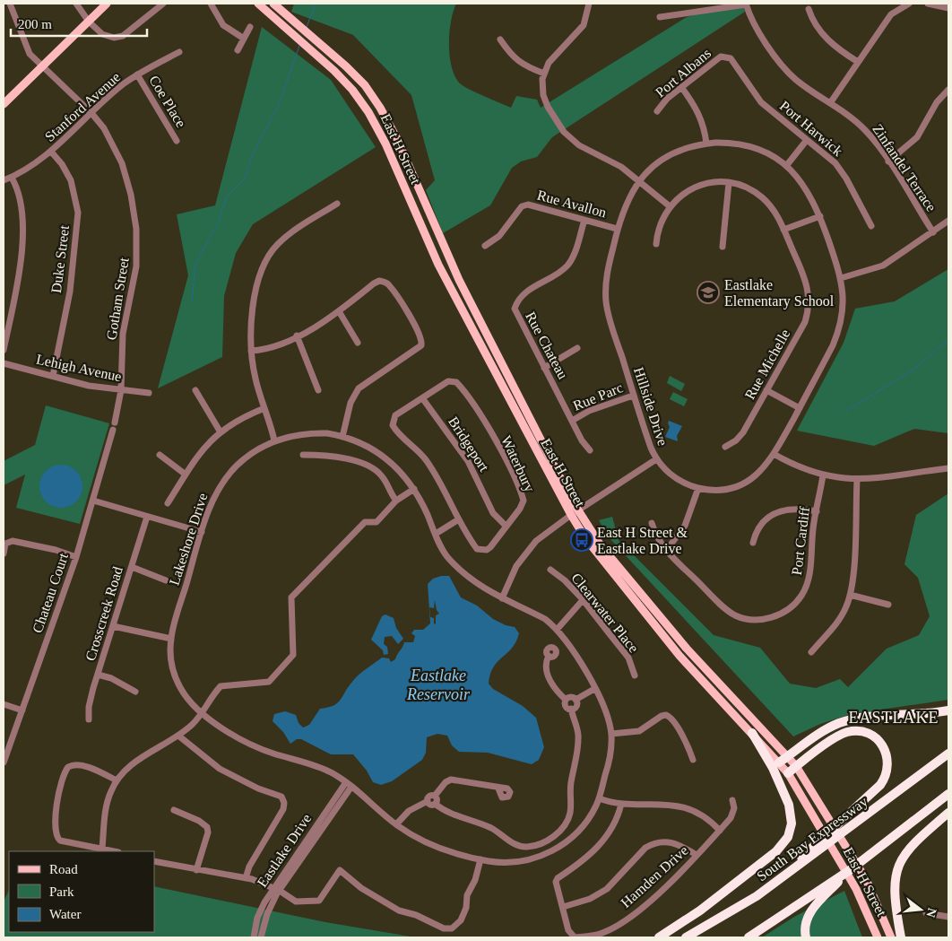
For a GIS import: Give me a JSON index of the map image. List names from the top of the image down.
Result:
{
  "streets": {
    "highway": ["South Bay Expressway"],
    "main road": ["East H Street"],
    "street": [
      "Port Albans",
      "Coe Place",
      "Stanford Avenue",
      "Port Harwick",
      "Zinfandel Terrace",
      "Rue Avallon",
      "Duke Street",
      "Gotham Street",
      "Rue Chateau",
      "Rue Michelle",
      "Lehigh Avenue",
      "Rue Parc",
      "Hillside Drive",
      "Bridgeport",
      "Waterbury",
      "Lakeshore Drive",
      "Port Cardiff",
      "Chateau Court",
      "Clearwater Place",
      "Crosscreek Road",
      "Eastlake Drive",
      "Hamden Drive"
    ]
  },
  "crossings": [
    ["Port Albans", "Port Harwick"],
    ["Coe Place", "Stanford Avenue"],
    ["Stanford Avenue", "Duke Street"],
    ["Stanford Avenue", "Gotham Street"],
    ["Rue Avallon", "Rue Chateau"],
    ["Rue Avallon", "Hillside Drive"],
    ["Duke Street", "Lehigh Avenue"],
    ["Gotham Street", "Lehigh Avenue"],
    ["Rue Chateau", "Rue Parc"],
    ["Rue Parc", "Hillside Drive"],
    ["Bridgeport", "Waterbury"],
    ["Lakeshore Drive", "Eastlake Drive"]
  ],
  "districts": ["EASTLAKE"],
  "water": ["Eastlake Reservoir"],
  "places": {
    "school or university": ["Eastlake Elementary School"],
    "bus stop": ["East H Street & Eastlake Drive"]
  },
  "legend": ["Road", "Park", "Water"],
  "scale_bar": "200 m",
  "north": "right"
}
